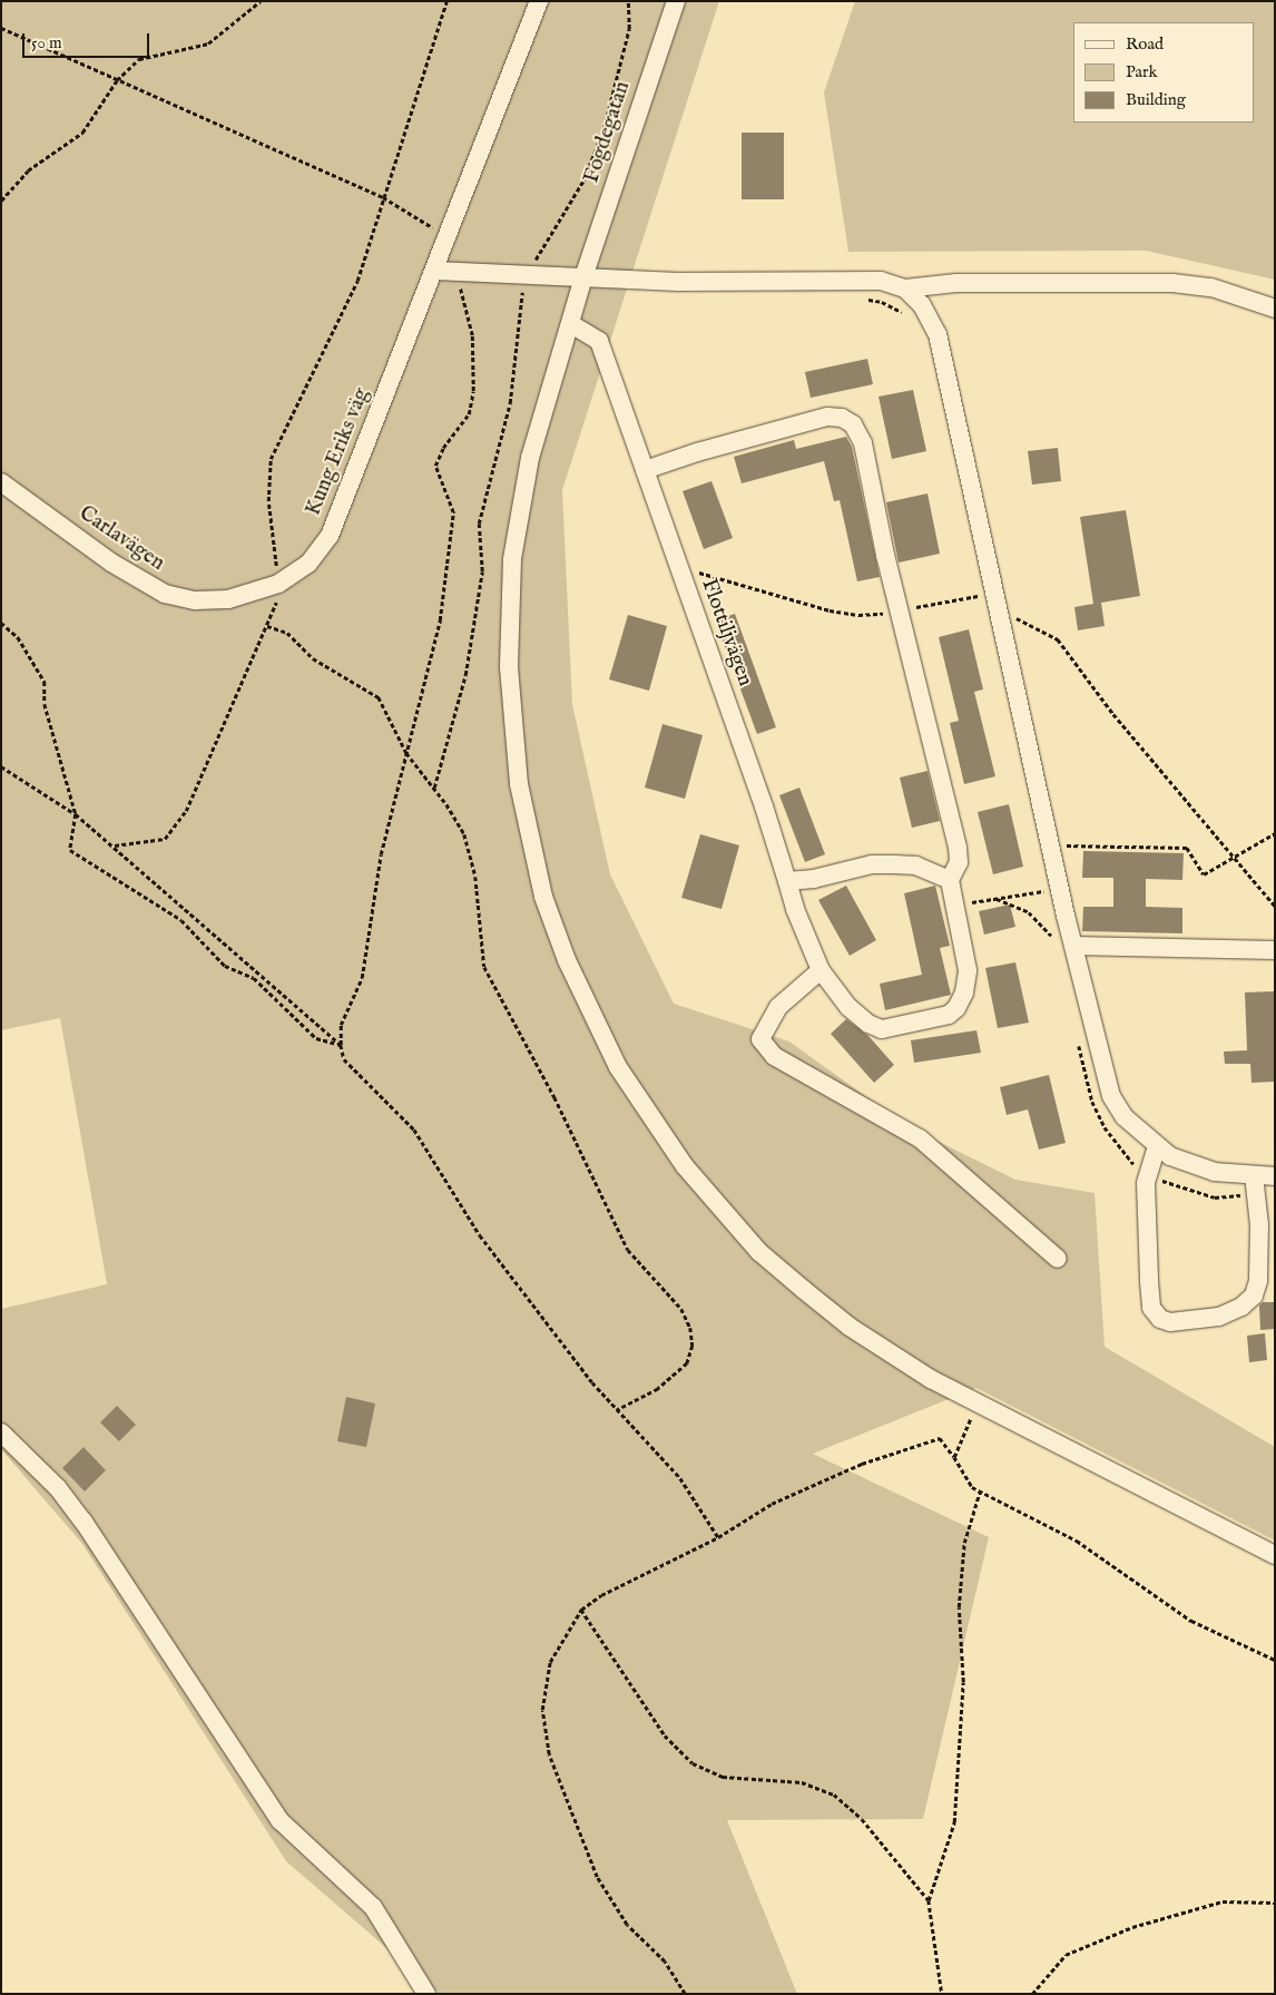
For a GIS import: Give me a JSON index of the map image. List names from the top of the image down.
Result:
{
  "streets": {
    "street": [
      "Fogdegatan",
      "Kung Eriks väg",
      "Carlavägen",
      "Flottiljvägen"
    ]
  },
  "crossings": [
    ["Fogdegatan", "Flottiljvägen"],
    ["Kung Eriks väg", "Carlavägen"]
  ],
  "legend": ["Road", "Park", "Building"],
  "scale_bar": "50 m"
}
